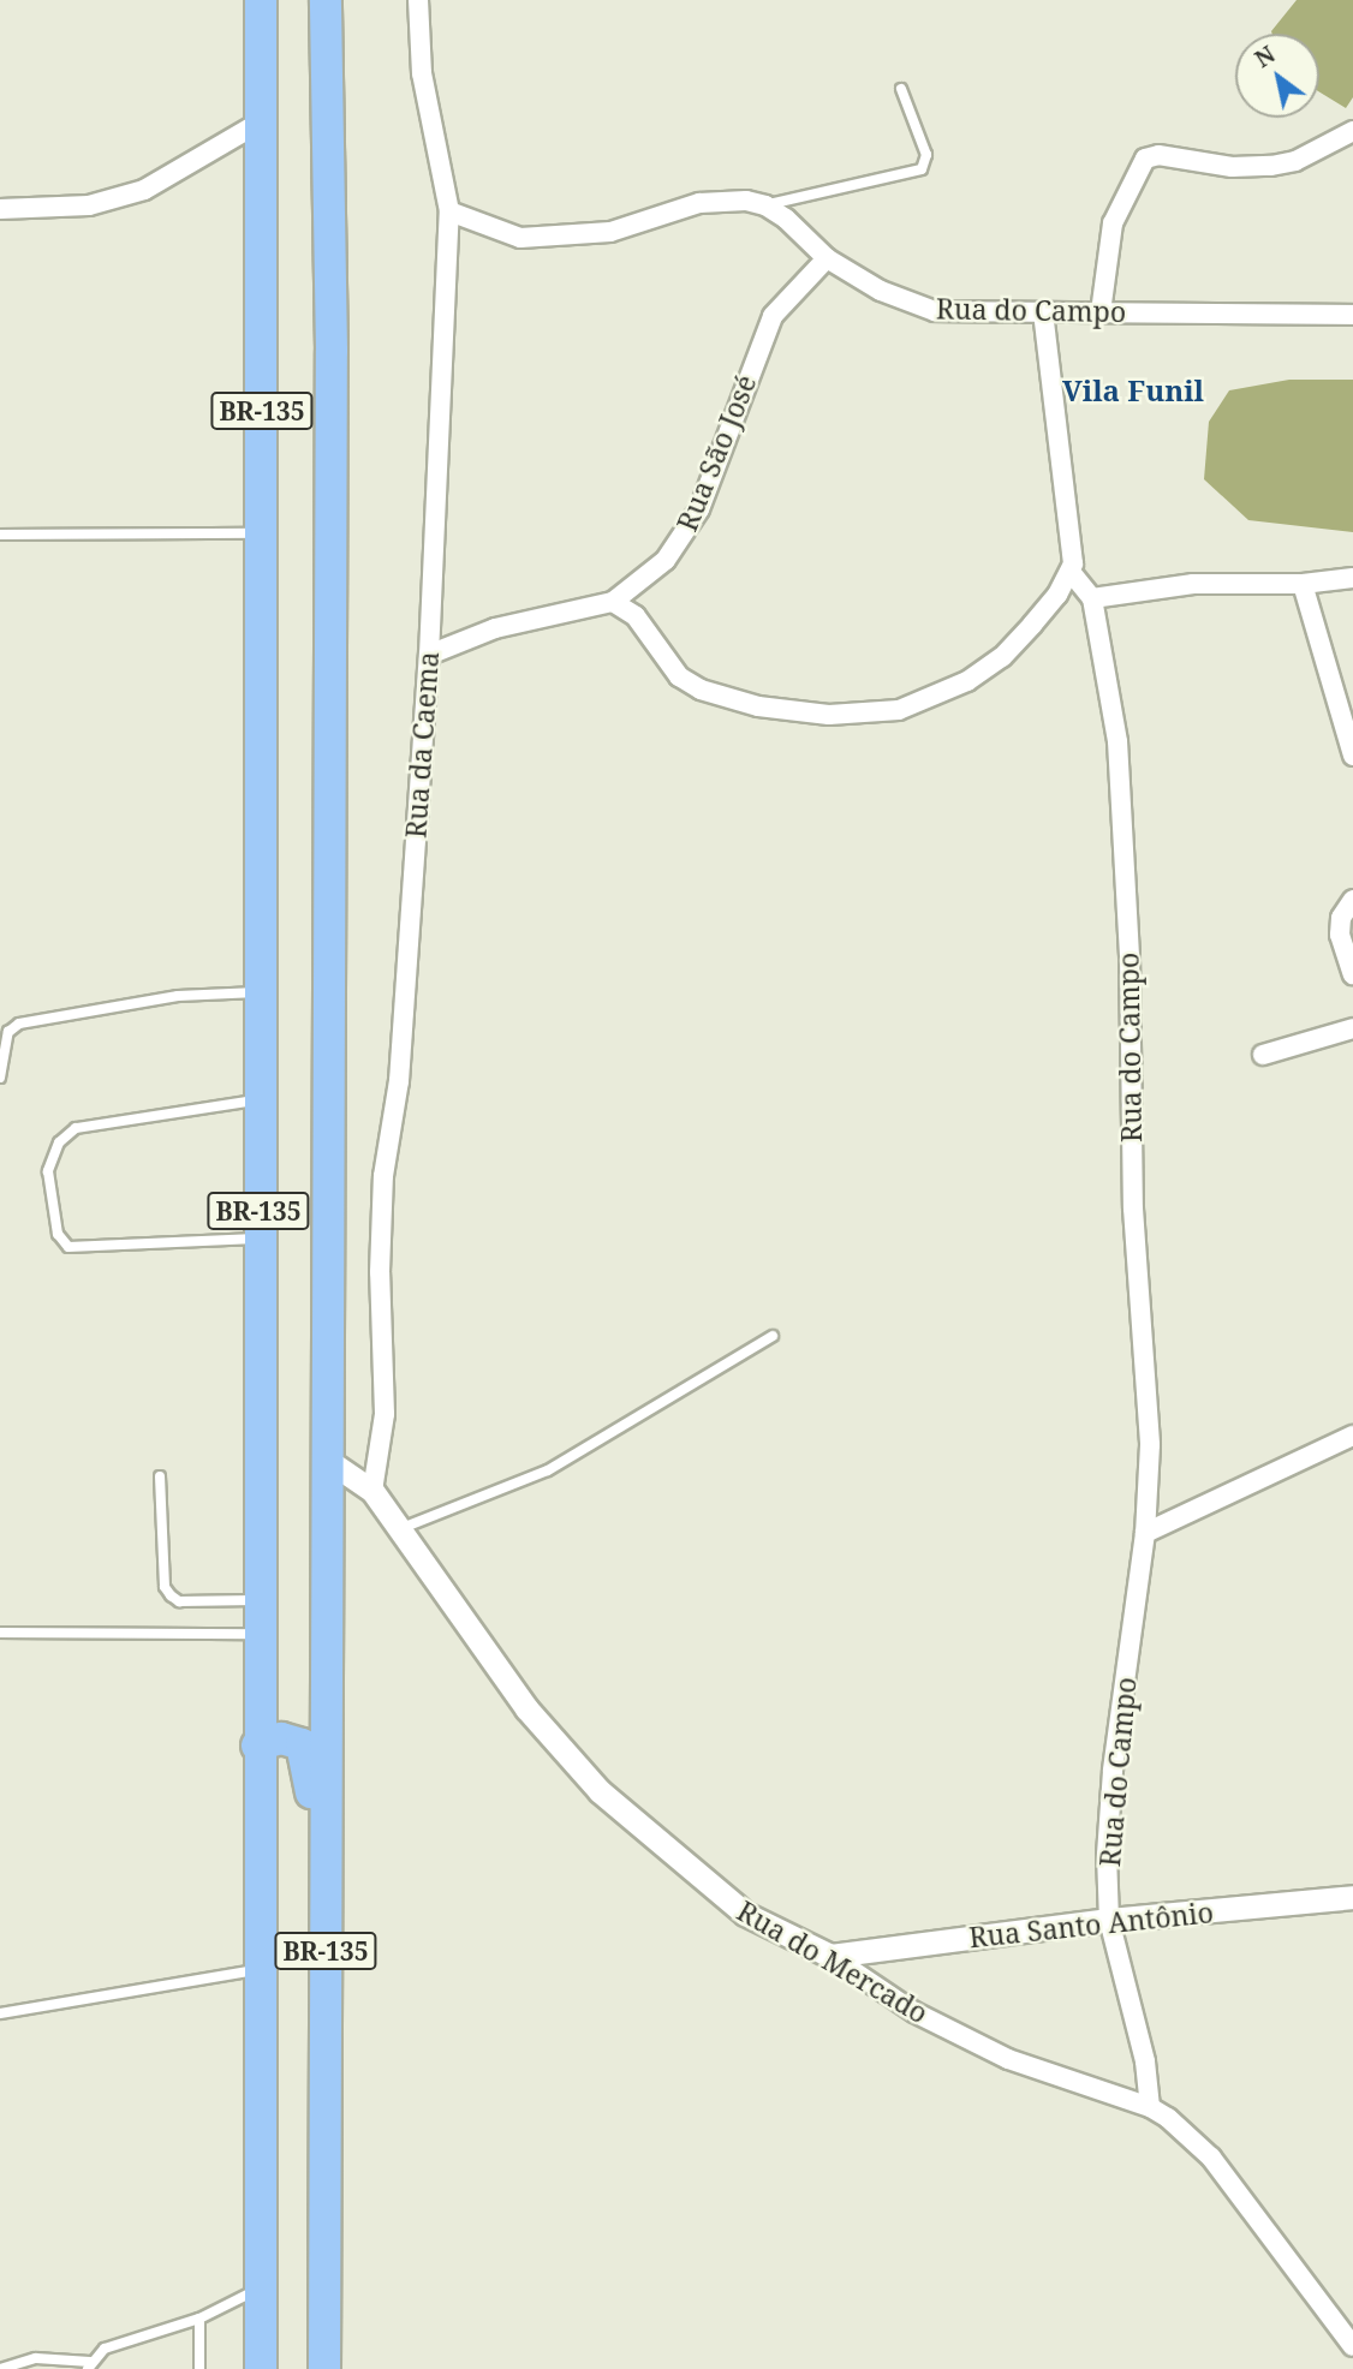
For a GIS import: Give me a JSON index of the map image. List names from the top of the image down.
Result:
{
  "streets": {
    "highway": ["BR-135"],
    "street": [
      "Rua do Campo",
      "Rua São José",
      "Rua da Caema",
      "Rua Santo Antônio",
      "Rua do Mercado"
    ]
  },
  "crossings": [
    ["Rua do Campo", "Rua São José"],
    ["Rua do Campo", "Rua Santo Antônio"],
    ["Rua do Campo", "Rua do Mercado"],
    ["BR-135", "Rua do Mercado"],
    ["Rua São José", "Rua da Caema"],
    ["Rua da Caema", "Rua do Mercado"],
    ["Rua Santo Antônio", "Rua do Mercado"]
  ],
  "districts": ["Vila Funil"],
  "north": "top left"
}
